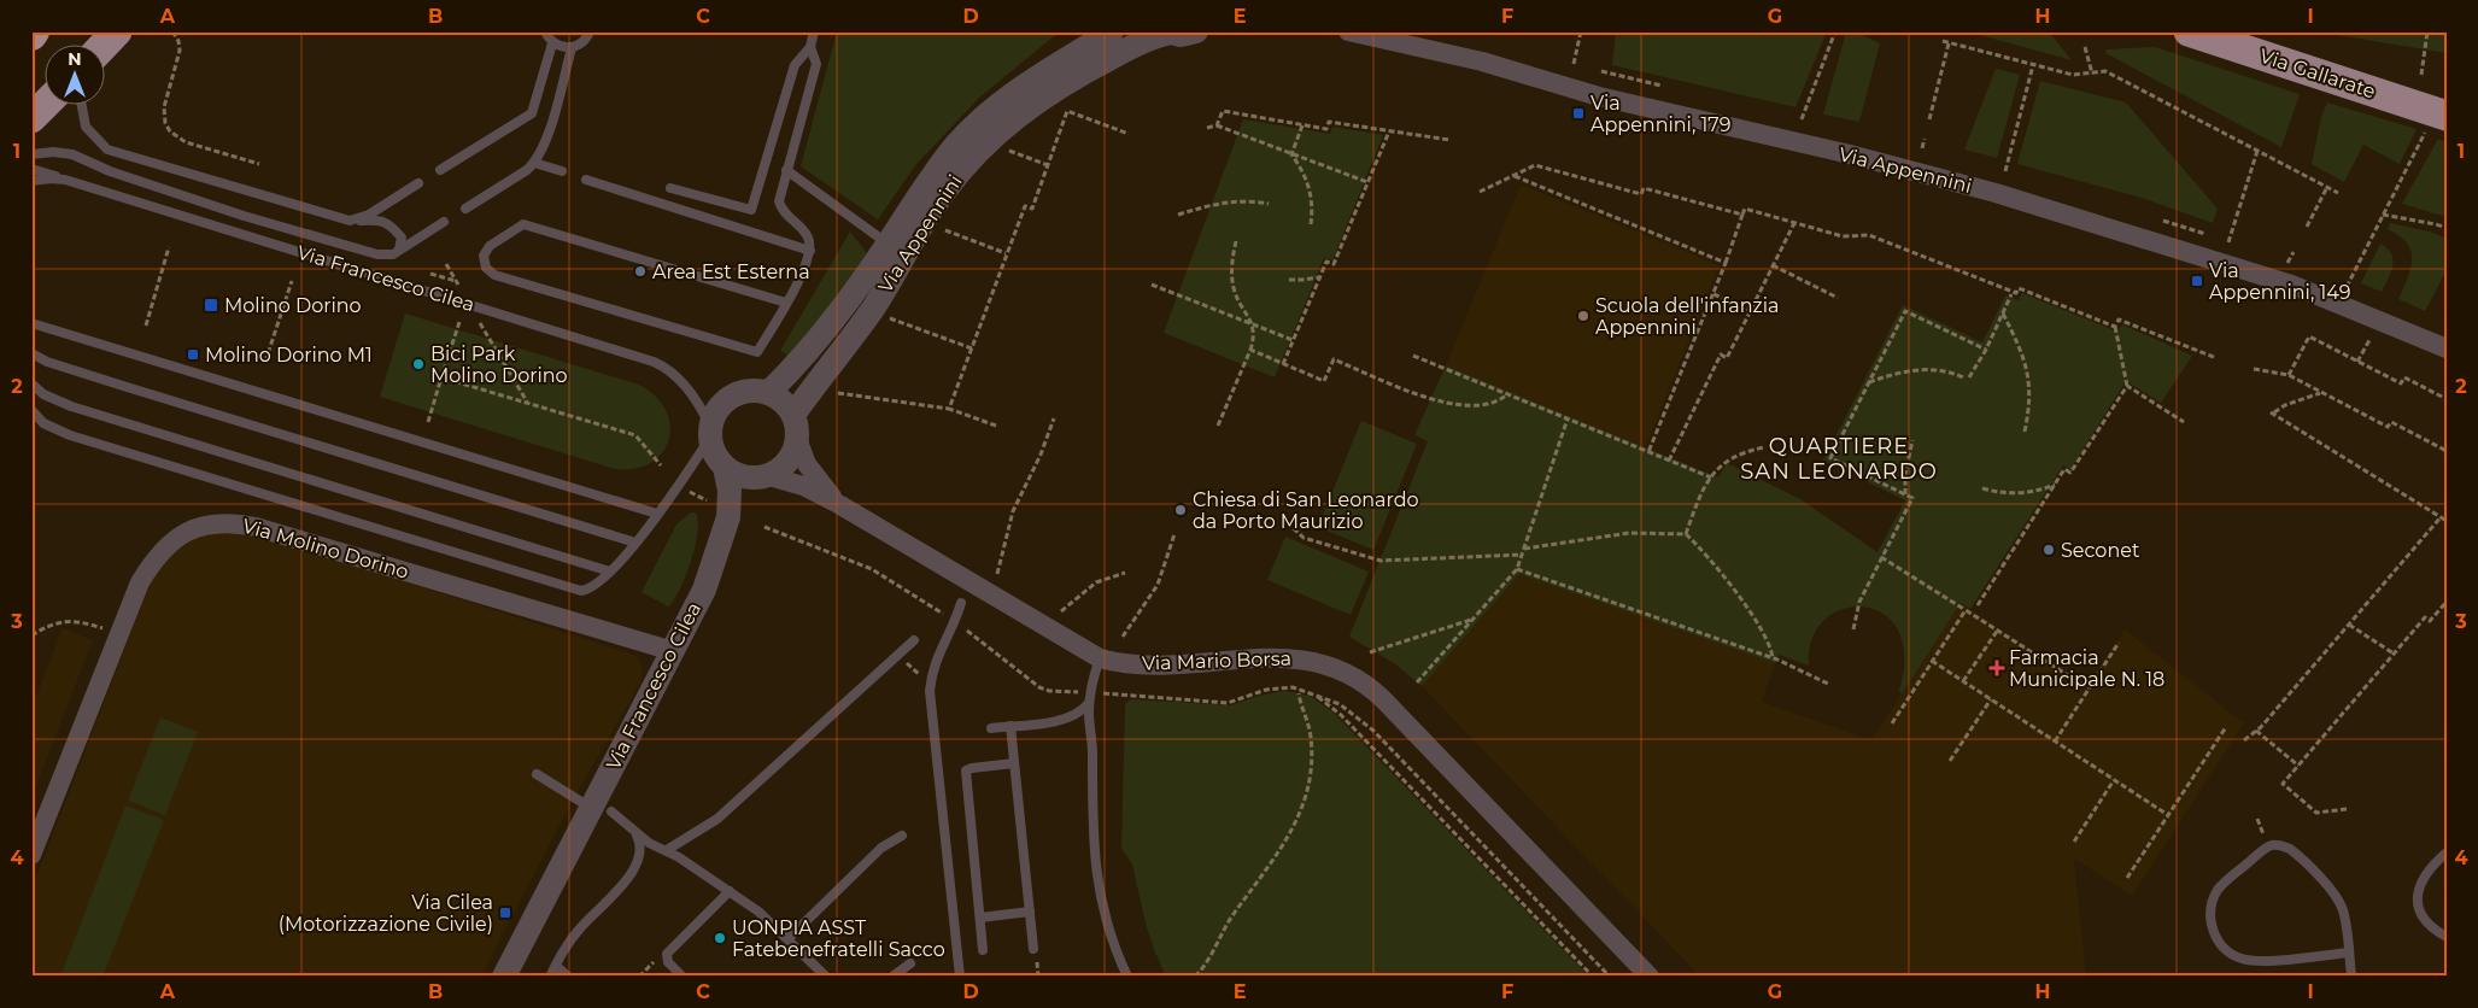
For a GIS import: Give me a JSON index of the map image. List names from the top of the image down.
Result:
{
  "streets": {
    "main road": ["Via Gallarate"],
    "street": [
      "Via Appennini",
      "Via Francesco Cilea",
      "Via Molino Dorino",
      "Via Mario Borsa"
    ]
  },
  "crossings": [
    ["Via Appennini", "Via Francesco Cilea"],
    ["Via Appennini", "Via Mario Borsa"],
    ["Via Francesco Cilea", "Via Molino Dorino"],
    ["Via Francesco Cilea", "Via Mario Borsa"]
  ],
  "districts": ["QUARTIERE SAN LEONARDO"],
  "places": {
    "transit": [
      "Via Appennini, 179",
      "Via Appennini, 149",
      "Molino Dorino",
      "Molino Dorino M1",
      "Via Cilea (Motorizzazione Civile)"
    ],
    "other": [
      "Area Est Esterna",
      "Scuola dell'infanzia Appennini",
      "Bici Park Molino Dorino",
      "Chiesa di San Leonardo da Porto Maurizio",
      "Seconet",
      "UONPIA ASST Fatebenefratelli Sacco"
    ],
    "health": ["Farmacia Municipale N. 18"]
  },
  "north": "top",
  "grid": {
    "columns": [
      "A",
      "B",
      "C",
      "D",
      "E",
      "F",
      "G",
      "H",
      "I"
    ],
    "rows": [
      "1",
      "2",
      "3",
      "4"
    ]
  }
}
